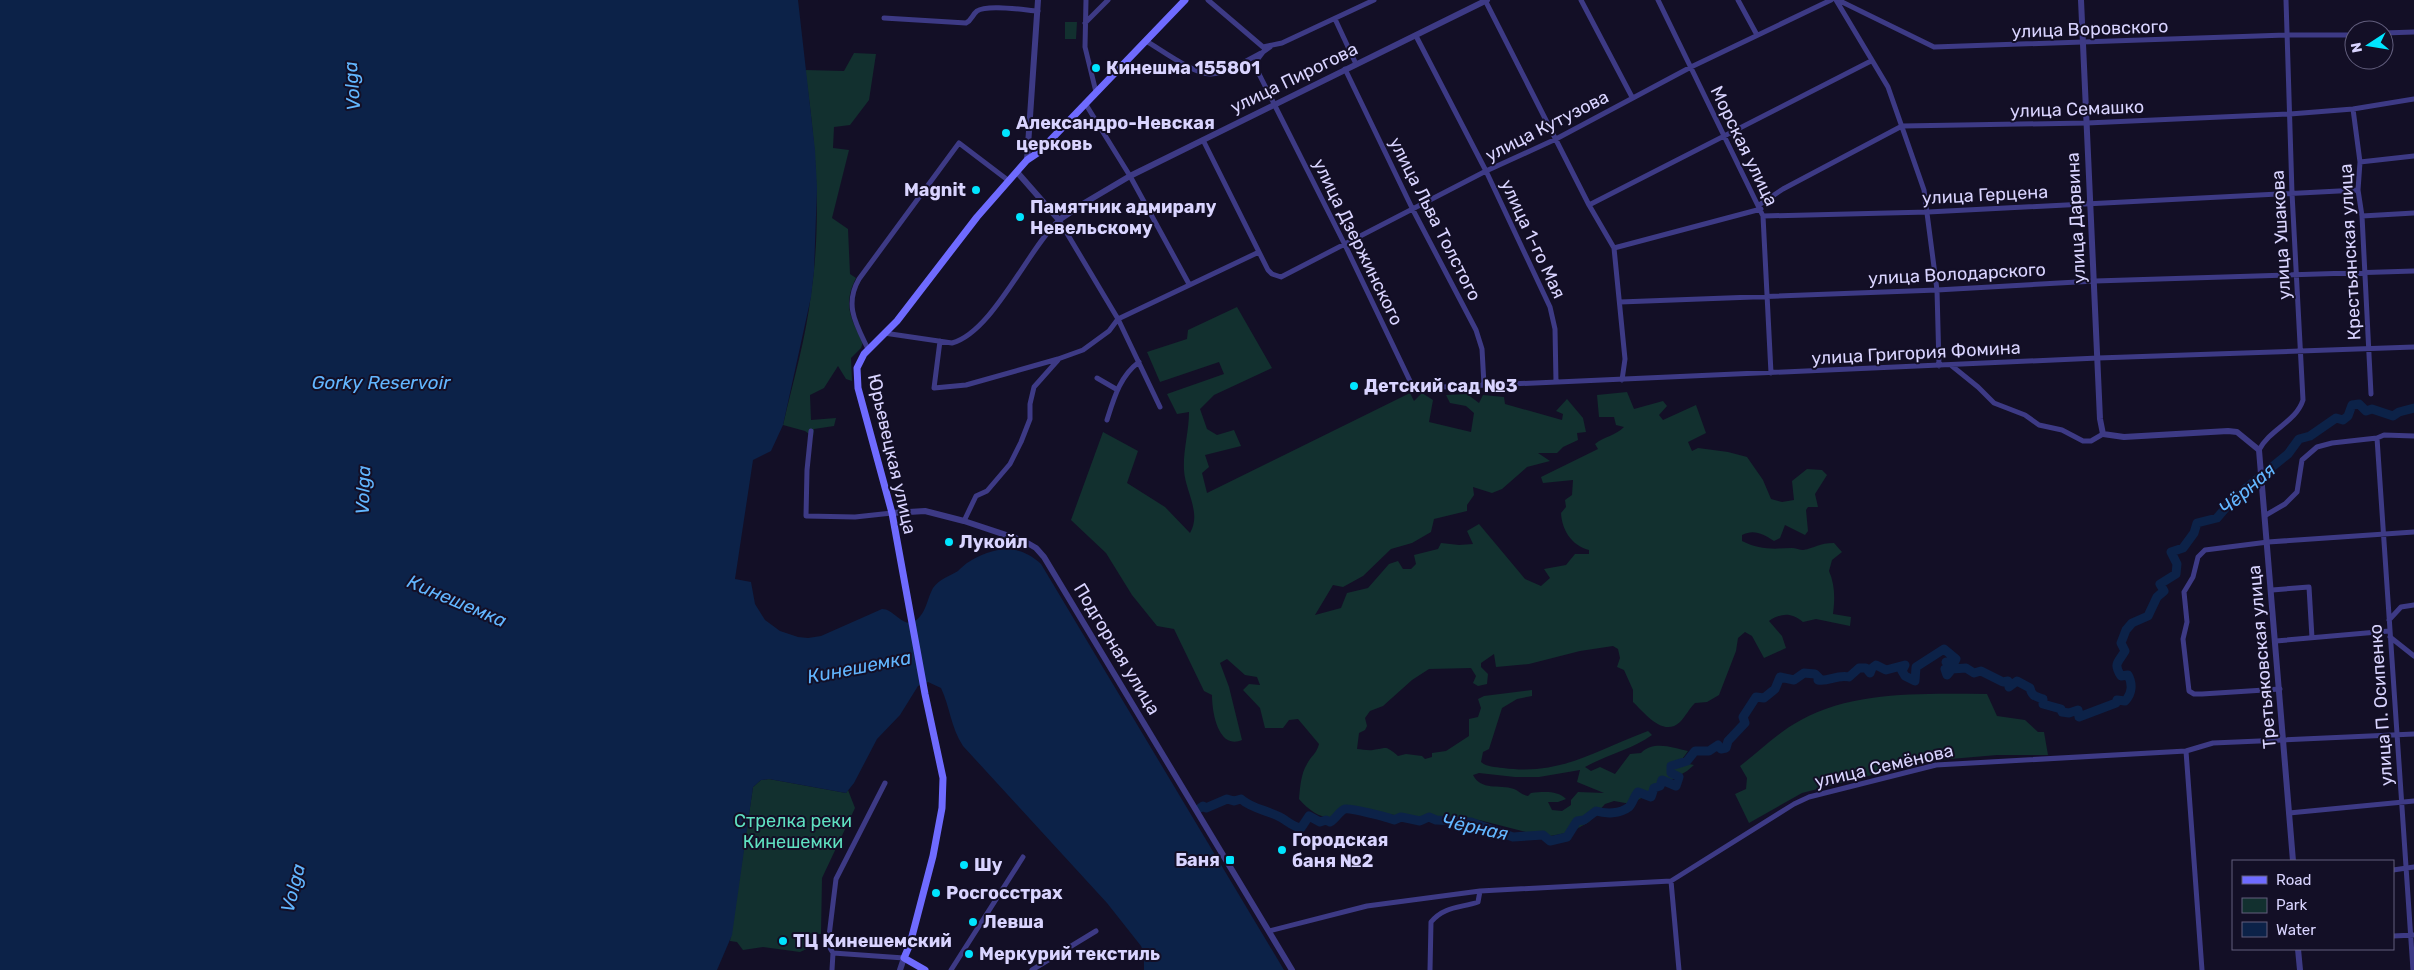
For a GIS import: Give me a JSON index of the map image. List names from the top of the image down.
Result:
{
  "streets": {
    "main road": ["Юрьевецкая улица"],
    "street": [
      "улица Воровского",
      "улица Пирогова",
      "улица Семашко",
      "улица Кутузова",
      "Морская улица",
      "улица Герцена",
      "улица Дарвина",
      "улица Льва Толстого",
      "улица Ушакова",
      "улица 1-го Мая",
      "улица Дзержинского",
      "Крестьянская улица",
      "улица Володарского",
      "улица Григория Фомина",
      "Подгорная улица",
      "Третьяковская улица",
      "улица П. Осипенко",
      "улица Семёнова"
    ]
  },
  "crossings": [
    ["улица Воровского", "улица Дарвина"],
    ["улица Воровского", "улица Ушакова"],
    ["улица Пирогова", "улица Льва Толстого"],
    ["улица Пирогова", "улица 1-го Мая"],
    ["улица Пирогова", "улица Дзержинского"],
    ["улица Пирогова", "Юрьевецкая улица"],
    ["улица Семашко", "Морская улица"],
    ["улица Семашко", "улица Дарвина"],
    ["улица Семашко", "улица Ушакова"],
    ["улица Семашко", "Крестьянская улица"],
    ["улица Кутузова", "Морская улица"],
    ["улица Кутузова", "улица Льва Толстого"],
    ["улица Кутузова", "улица 1-го Мая"],
    ["улица Кутузова", "улица Дзержинского"],
    ["Морская улица", "улица Герцена"],
    ["Морская улица", "улица Володарского"],
    ["Морская улица", "улица Григория Фомина"],
    ["улица Герцена", "улица Дарвина"],
    ["улица Герцена", "улица Ушакова"],
    ["улица Герцена", "Крестьянская улица"],
    ["улица Дарвина", "улица Володарского"],
    ["улица Дарвина", "улица Григория Фомина"],
    ["улица Льва Толстого", "улица Григория Фомина"],
    ["улица Ушакова", "улица Володарского"],
    ["улица Ушакова", "улица Григория Фомина"],
    ["улица Ушакова", "Третьяковская улица"],
    ["улица 1-го Мая", "улица Григория Фомина"],
    ["улица Дзержинского", "улица Григория Фомина"],
    ["Крестьянская улица", "улица Володарского"],
    ["Крестьянская улица", "улица Григория Фомина"],
    ["Юрьевецкая улица", "Подгорная улица"],
    ["Третьяковская улица", "улица Семёнова"],
    ["улица П. Осипенко", "улица Семёнова"]
  ],
  "water": [
    "Volga",
    "Gorky Reservoir",
    "Чёрная",
    "Кинешемка"
  ],
  "parks": ["Стрелка реки Кинешемки"],
  "places": {
    "other": [
      "Кинешма 155801",
      "Александро-Невская церковь",
      "Magnit",
      "Памятник адмиралу Невельскому",
      "Детский сад №3",
      "Лукойл",
      "Городская баня №2",
      "Шу",
      "Росгосстрах",
      "Левша",
      "ТЦ Кинешемский",
      "Меркурий текстиль"
    ],
    "transit": ["Баня"]
  },
  "legend": ["Road", "Park", "Water"],
  "north": "left"
}
